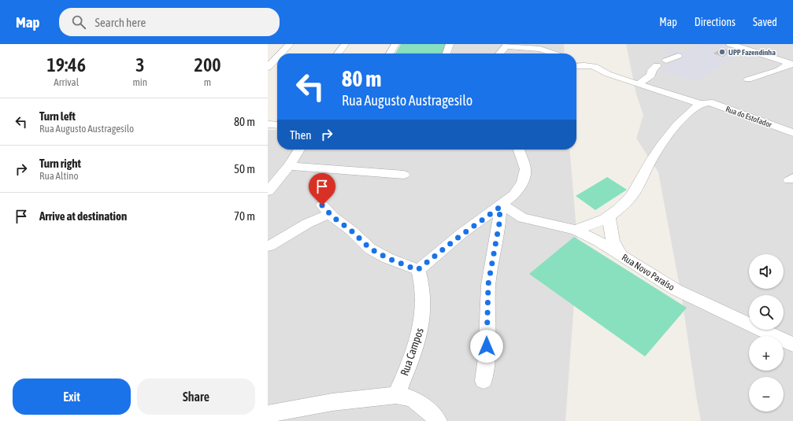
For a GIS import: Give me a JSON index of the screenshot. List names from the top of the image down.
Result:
{
  "streets": {
    "street": ["Rua do Estofador", "Rua Novo Paraíso", "Rua Campos"]
  },
  "places": ["UPP Fazendinha"],
  "page": {
    "header": "Map",
    "search": "Search here",
    "nav": ["Map", "Directions", "Saved"],
    "eta": [
      "19:46",
      "Arrival",
      "3",
      "min",
      "200",
      "m"
    ],
    "turn": ["80 m", "Rua Augusto Austragesilo"],
    "list": [
      {
        "name": "Turn left",
        "note": "Rua Augusto Austragesilo",
        "value": "80 m"
      },
      {
        "name": "Turn right",
        "note": "Rua Altino",
        "value": "50 m"
      },
      {
        "name": "Arrive at destination",
        "value": "70 m"
      }
    ],
    "then": "Then",
    "map_buttons": ["+", "−"],
    "buttons": ["Exit", "Share"]
  }
}
